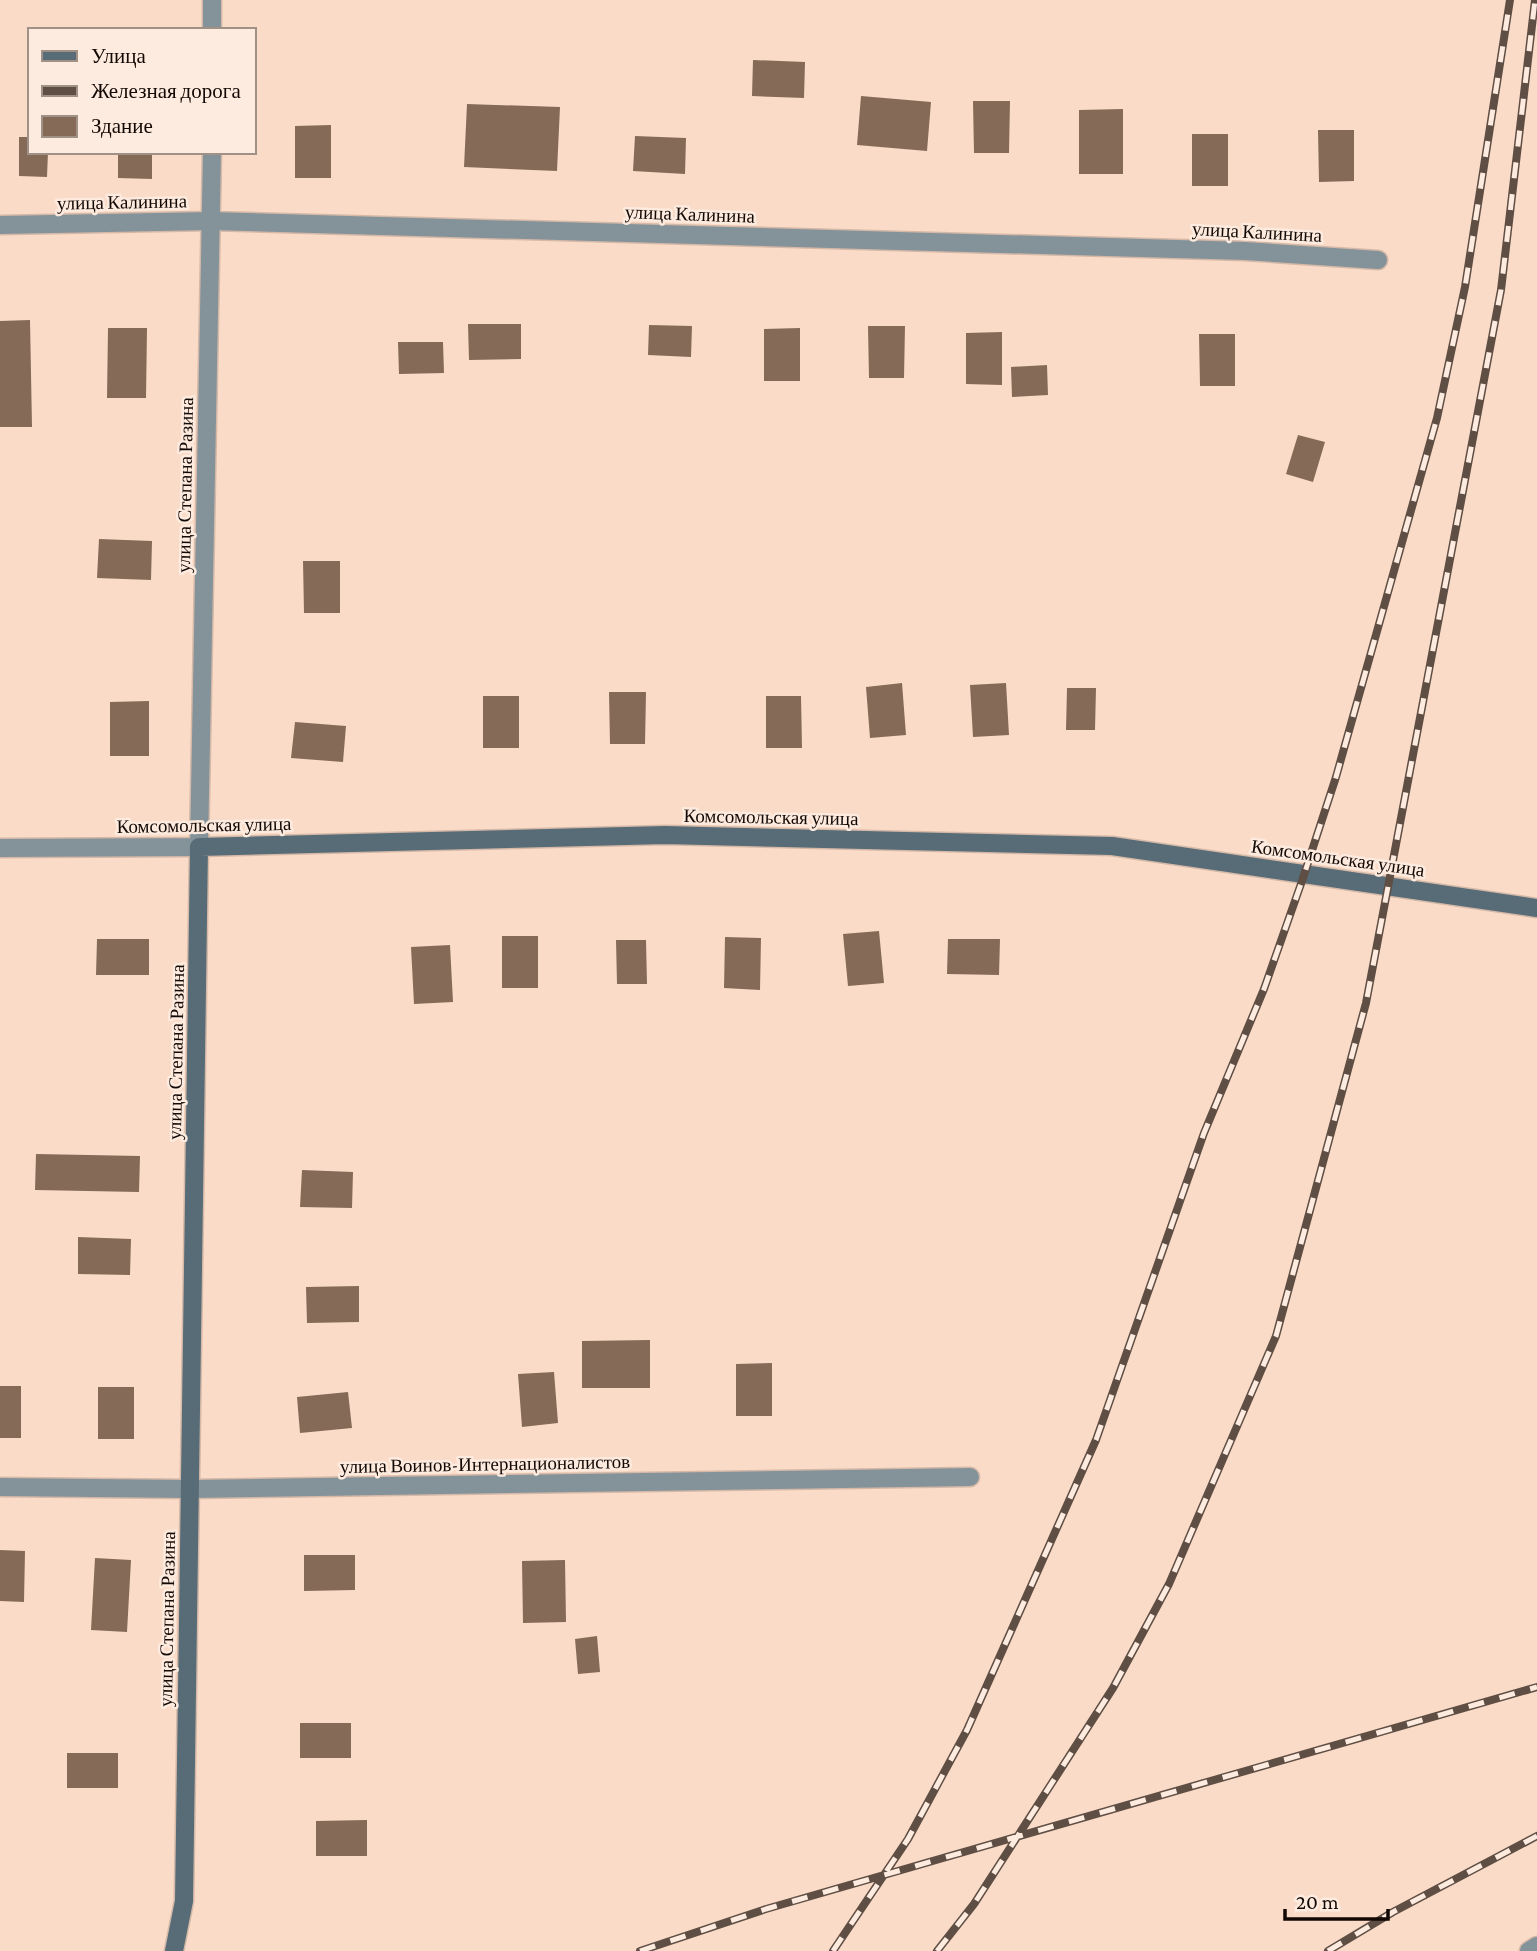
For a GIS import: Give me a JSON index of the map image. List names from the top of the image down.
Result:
{
  "streets": {
    "main road": ["улица Степана Разина", "Комсомольская улица"],
    "street": ["улица Калинина", "улица Воинов-Интернационалистов"]
  },
  "crossings": [
    ["улица Калинина", "улица Степана Разина"],
    ["улица Степана Разина", "Комсомольская улица"],
    ["улица Степана Разина", "улица Воинов-Интернационалистов"]
  ],
  "legend": ["Улица", "Железная дорога", "Здание"],
  "scale_bar": "20 m"
}
